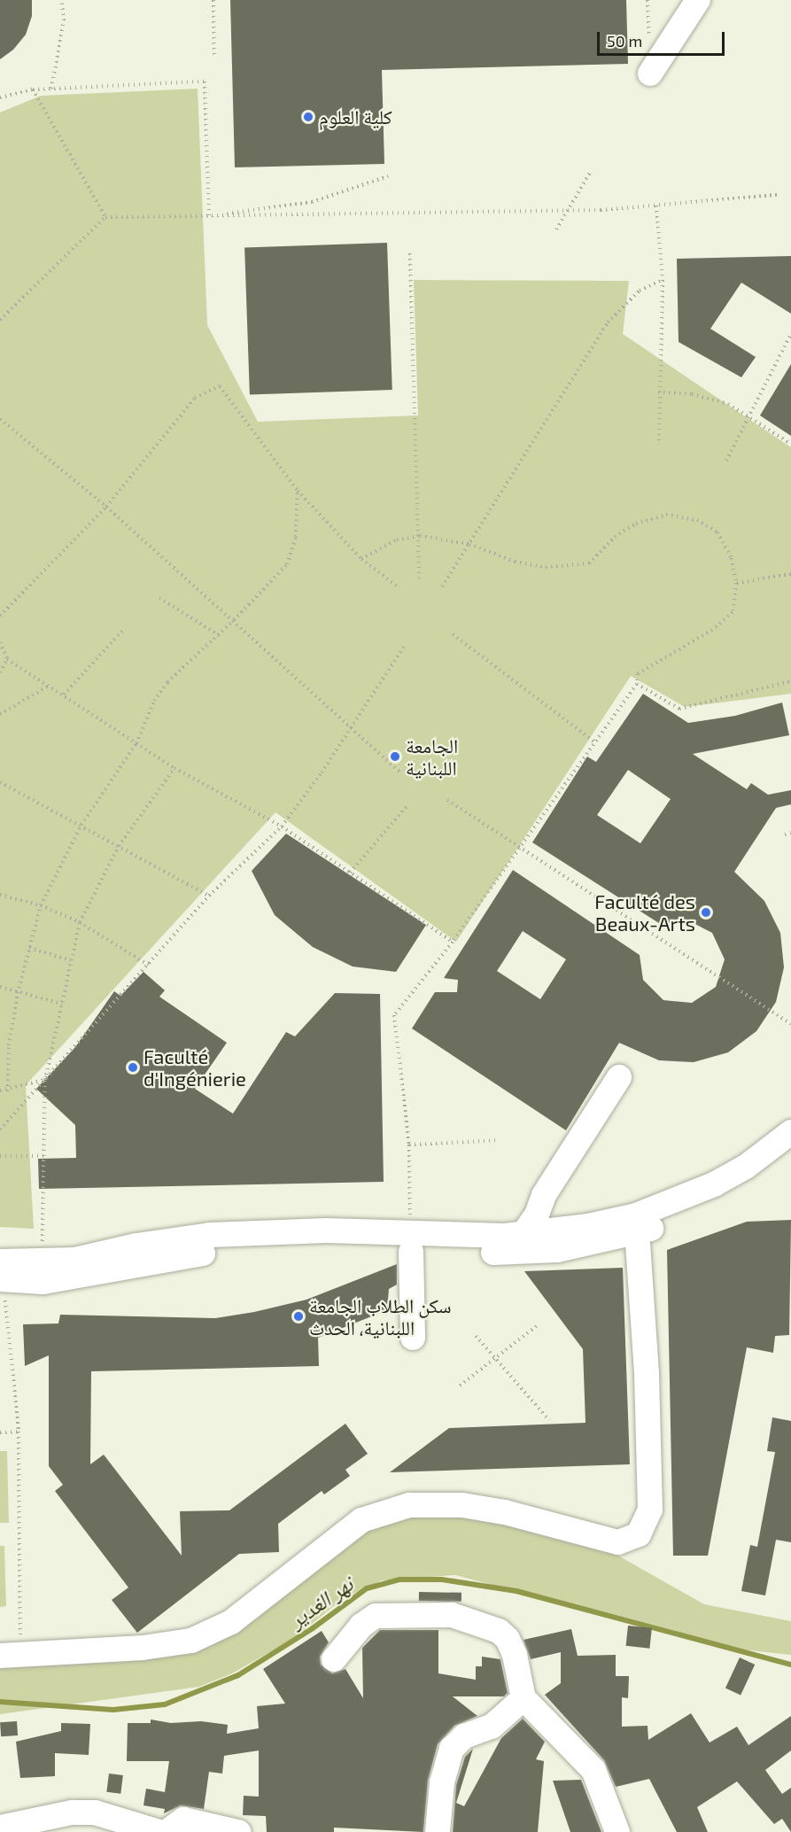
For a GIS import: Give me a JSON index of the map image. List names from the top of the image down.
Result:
{
  "water": ["نهر الغدير"],
  "places": [
    "كلية العلوم",
    "الجامعة اللبنانية",
    "Faculté des Beaux-Arts",
    "Faculté d'Ingénierie",
    "سكن الطلاب الجامعة اللبنانية، الحدث"
  ],
  "scale_bar": "50 m"
}
